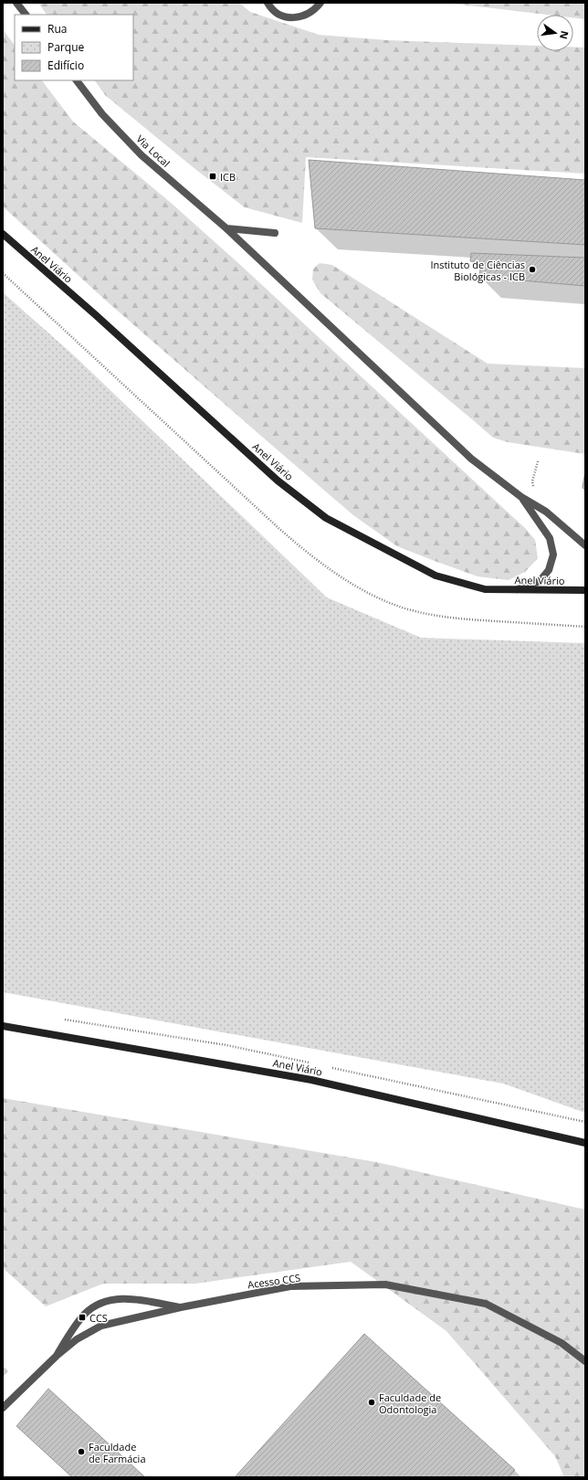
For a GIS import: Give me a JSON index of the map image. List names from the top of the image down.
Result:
{
  "streets": {
    "main road": ["Anel Viário"],
    "street": ["Via Local", "Acesso CCS"]
  },
  "places": {
    "transit": ["ICB", "CCS"],
    "other": ["Instituto de Ciências Biológicas - ICB", "Faculdade de Odontologia", "Faculdade de Farmácia"]
  },
  "legend": ["Rua", "Parque", "Edifício"],
  "north": "right"
}
